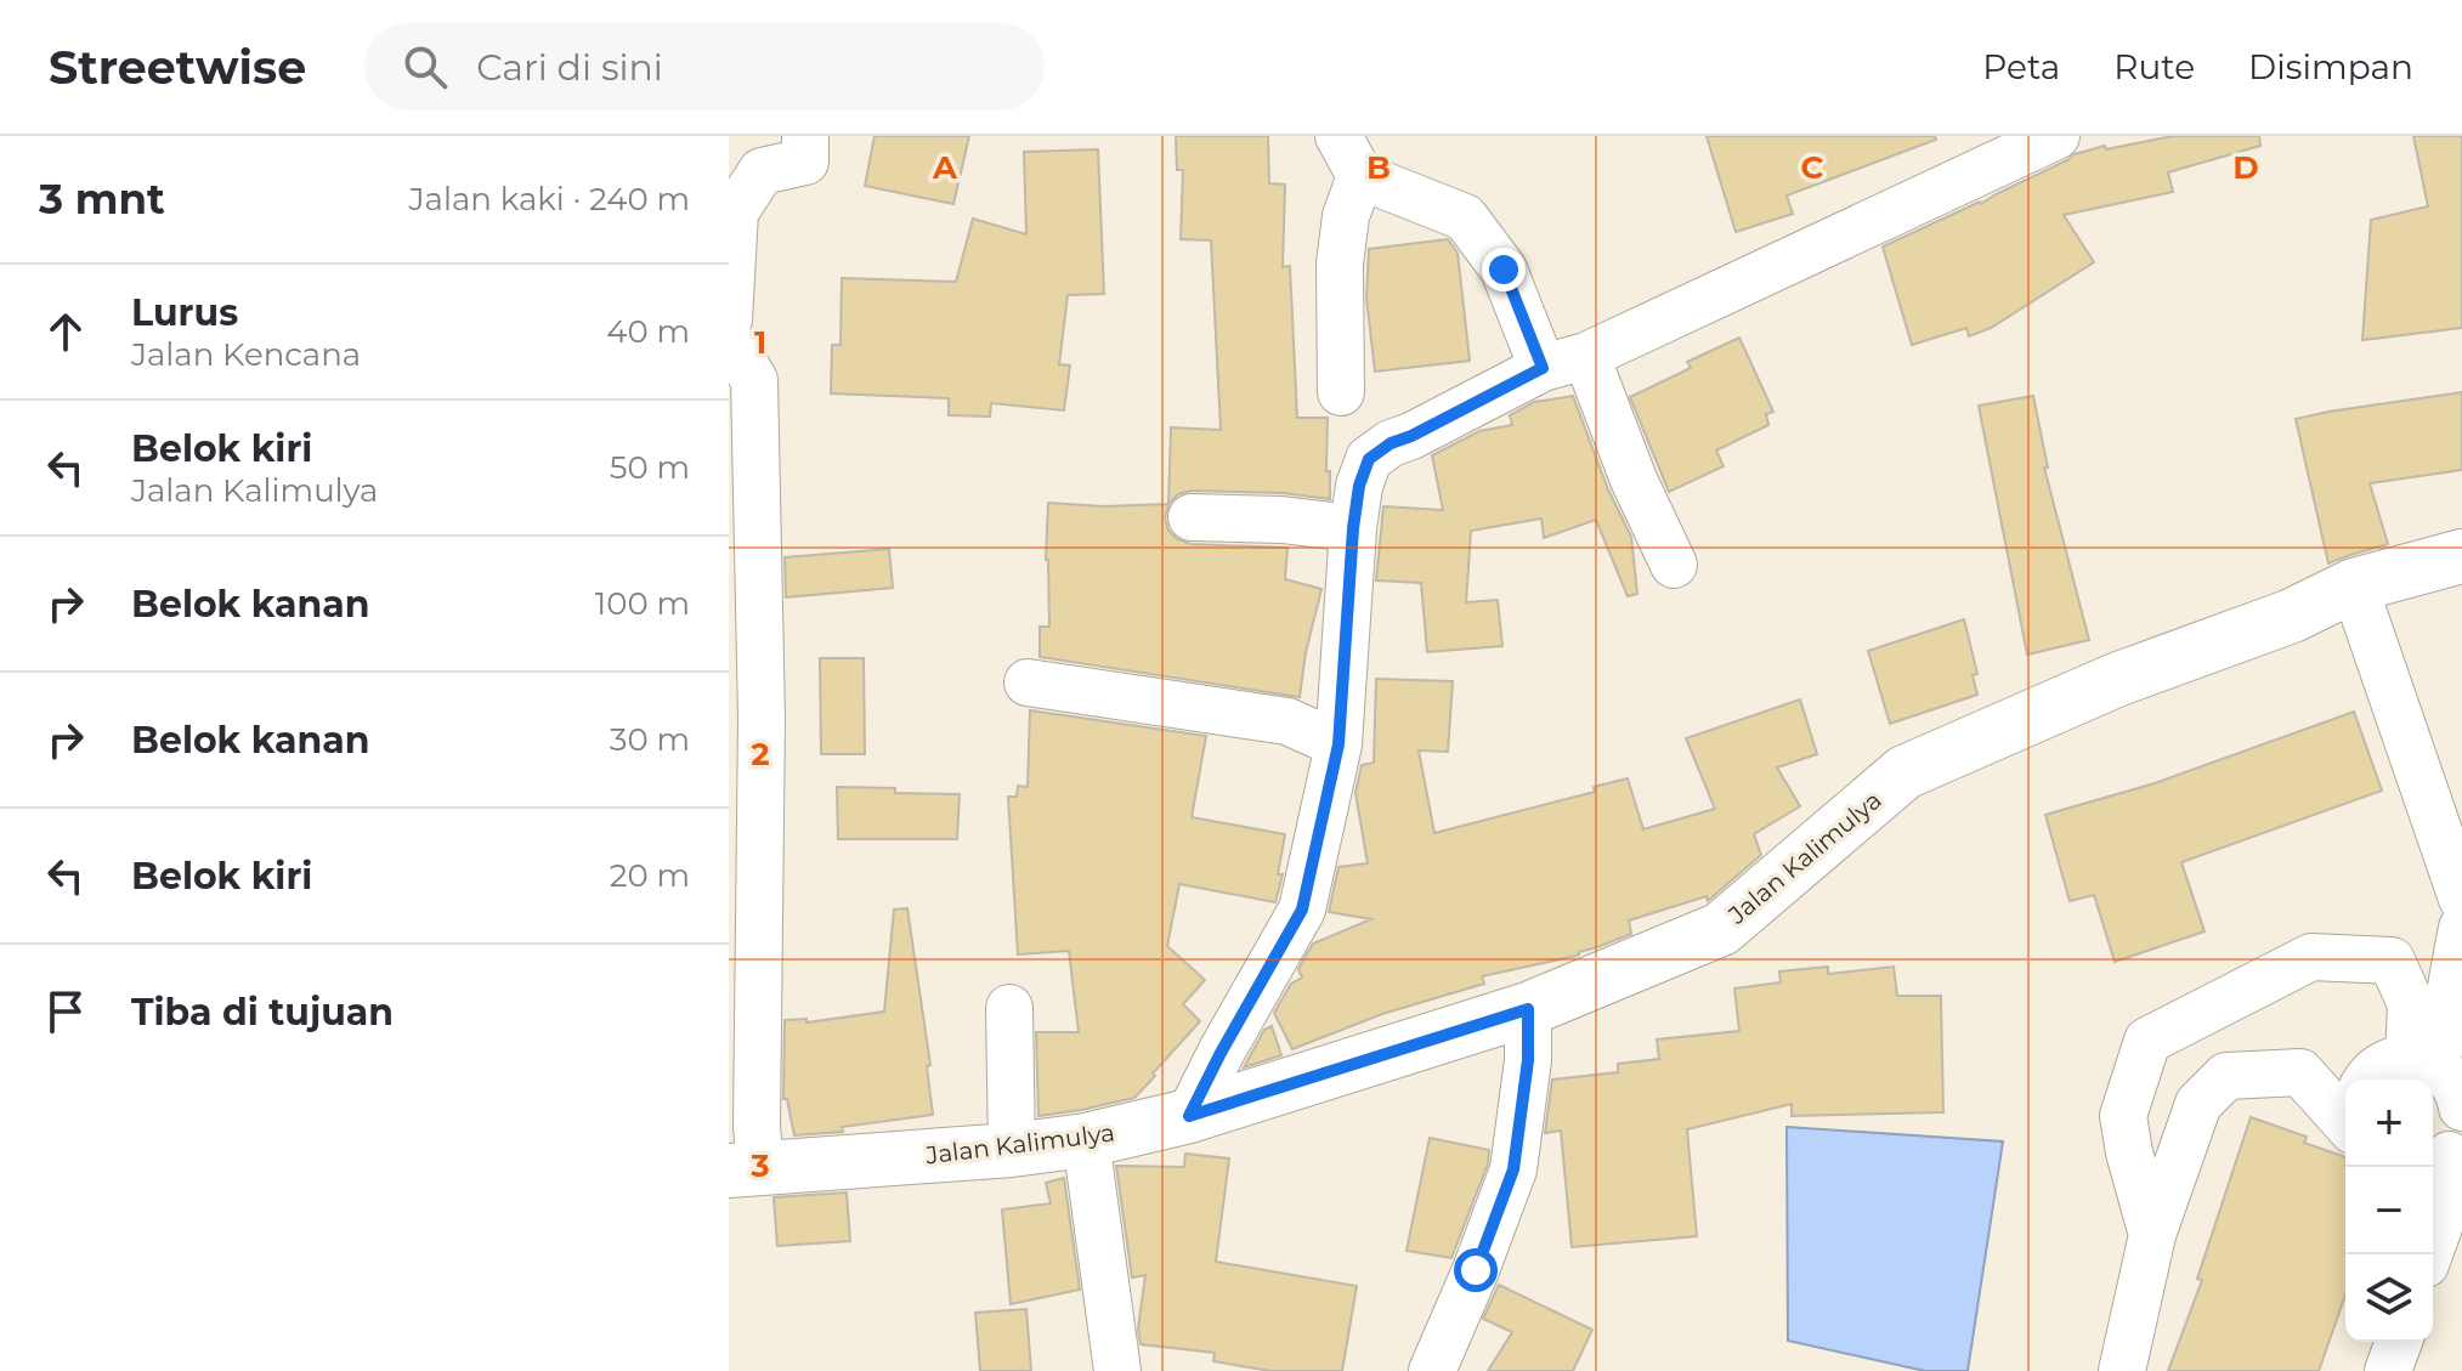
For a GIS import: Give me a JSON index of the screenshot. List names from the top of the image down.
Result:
{
  "streets": {
    "street": ["Jalan Kalimulya"]
  },
  "page": {
    "header": "Streetwise",
    "search": "Cari di sini",
    "nav": ["Peta", "Rute", "Disimpan"],
    "heading": ["3 mnt", "Jalan kaki · 240 m"],
    "list": [
      ["Lurus", "Jalan Kencana", "40 m"],
      ["Belok kiri", "Jalan Kalimulya", "50 m"],
      ["Belok kanan", "100 m"],
      ["Belok kanan", "30 m"],
      ["Belok kiri", "20 m"],
      "Tiba di tujuan"
    ],
    "map_buttons": ["+", "−"]
  },
  "grid": {
    "columns": [
      "A",
      "B",
      "C",
      "D"
    ],
    "rows": ["1", "2", "3"]
  }
}
